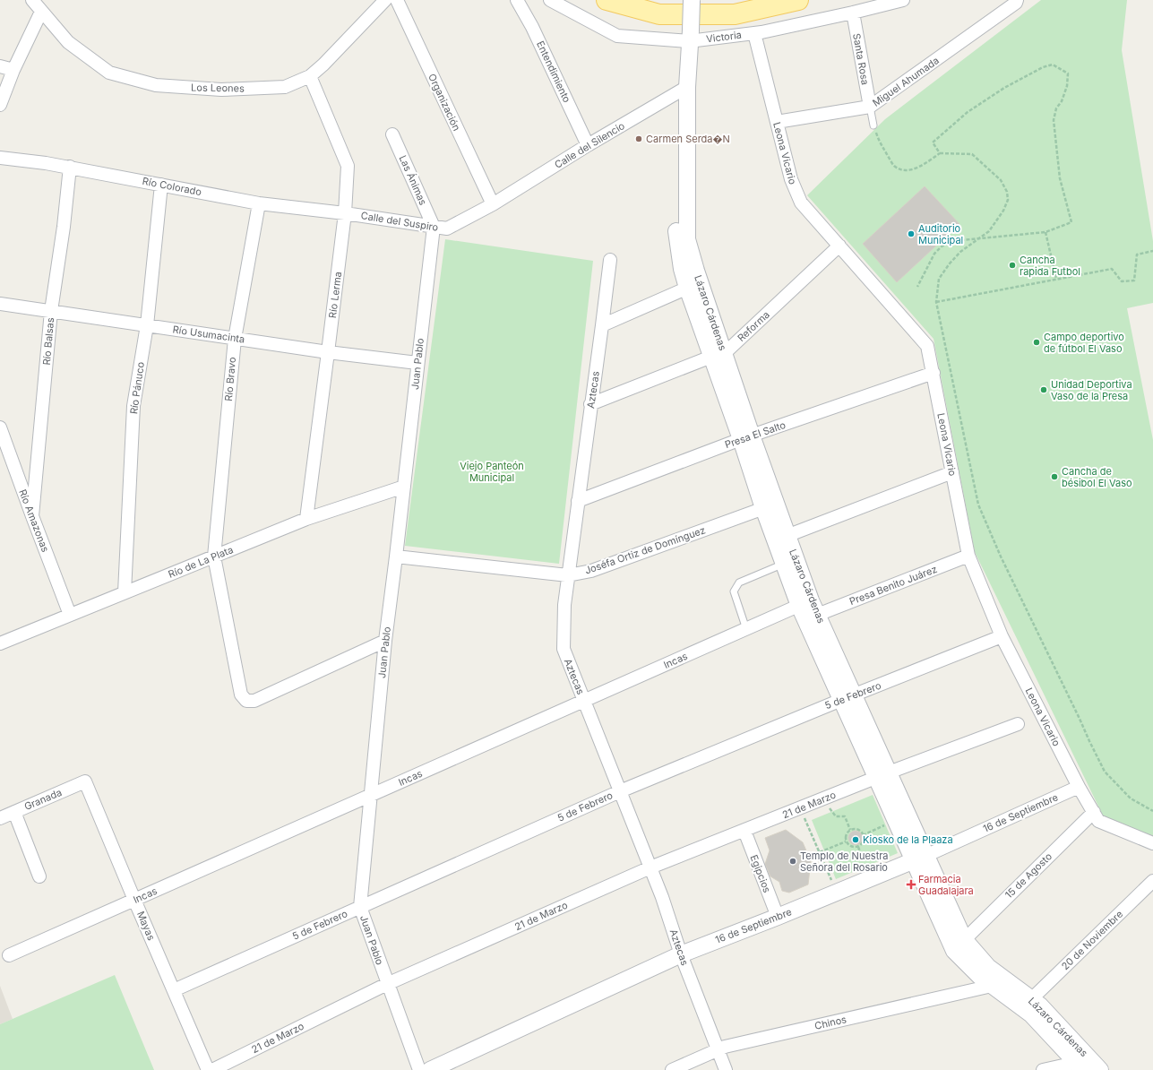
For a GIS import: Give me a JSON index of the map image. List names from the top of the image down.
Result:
{
  "streets": {
    "street": [
      "Victoria",
      "Santa Rosa",
      "Entendimiento",
      "Miguel Ahumada",
      "Los Leones",
      "Organización",
      "Calle del Silencio",
      "Leona Vicario",
      "Las Ánimas",
      "Río Colorado",
      "Calle del Suspiro",
      "Río Lerma",
      "Lázaro Cárdenas",
      "Reforma",
      "Río Usumacinta",
      "Río Balsas",
      "Juan Pablo",
      "Río Bravo",
      "Río Pánuco",
      "Aztecas",
      "Presa El Salto",
      "Río Amazonas",
      "Joséfa Ortiz de Domínguez",
      "Río de La Plata",
      "Presa Benito Juárez",
      "Incas",
      "5 de Febrero",
      "Granada",
      "21 de Marzo",
      "16 de Septiembre",
      "Egipcios",
      "15 de Agosto",
      "Mayas",
      "20 de Noviembre",
      "Chinos"
    ]
  },
  "crossings": [
    ["Victoria", "Santa Rosa"],
    ["Victoria", "Leona Vicario"],
    ["Victoria", "Lázaro Cárdenas"],
    ["Santa Rosa", "Miguel Ahumada"],
    ["Entendimiento", "Calle del Silencio"],
    ["Miguel Ahumada", "Leona Vicario"],
    ["Los Leones", "Río Lerma"],
    ["Organización", "Calle del Silencio"],
    ["Organización", "Calle del Suspiro"],
    ["Calle del Silencio", "Calle del Suspiro"],
    ["Calle del Silencio", "Lázaro Cárdenas"],
    ["Leona Vicario", "Reforma"],
    ["Leona Vicario", "Presa El Salto"],
    ["Leona Vicario", "Presa Benito Juárez"],
    ["Leona Vicario", "5 de Febrero"],
    ["Leona Vicario", "16 de Septiembre"],
    ["Leona Vicario", "15 de Agosto"],
    ["Las Ánimas", "Calle del Suspiro"],
    ["Las Ánimas", "Juan Pablo"],
    ["Río Colorado", "Calle del Suspiro"],
    ["Río Colorado", "Río Lerma"],
    ["Río Colorado", "Río Balsas"],
    ["Río Colorado", "Río Bravo"],
    ["Río Colorado", "Río Pánuco"],
    ["Calle del Suspiro", "Río Lerma"],
    ["Calle del Suspiro", "Juan Pablo"],
    ["Río Lerma", "Río Usumacinta"],
    ["Río Lerma", "Río de La Plata"],
    ["Lázaro Cárdenas", "Reforma"],
    ["Lázaro Cárdenas", "Presa El Salto"],
    ["Lázaro Cárdenas", "Joséfa Ortiz de Domínguez"],
    ["Lázaro Cárdenas", "Presa Benito Juárez"],
    ["Lázaro Cárdenas", "Incas"],
    ["Lázaro Cárdenas", "5 de Febrero"],
    ["Lázaro Cárdenas", "21 de Marzo"],
    ["Lázaro Cárdenas", "16 de Septiembre"],
    ["Lázaro Cárdenas", "15 de Agosto"],
    ["Lázaro Cárdenas", "20 de Noviembre"],
    ["Lázaro Cárdenas", "Chinos"],
    ["Reforma", "Aztecas"],
    ["Río Usumacinta", "Río Balsas"],
    ["Río Usumacinta", "Juan Pablo"],
    ["Río Usumacinta", "Río Bravo"],
    ["Río Usumacinta", "Río Pánuco"],
    ["Río Balsas", "Río Amazonas"],
    ["Juan Pablo", "Río Bravo"],
    ["Juan Pablo", "Joséfa Ortiz de Domínguez"],
    ["Juan Pablo", "Río de La Plata"],
    ["Juan Pablo", "Incas"],
    ["Juan Pablo", "5 de Febrero"],
    ["Juan Pablo", "21 de Marzo"],
    ["Río Bravo", "Río de La Plata"],
    ["Río Pánuco", "Río de La Plata"],
    ["Aztecas", "Presa El Salto"],
    ["Aztecas", "Joséfa Ortiz de Domínguez"],
    ["Aztecas", "Incas"],
    ["Aztecas", "5 de Febrero"],
    ["Aztecas", "21 de Marzo"],
    ["Aztecas", "16 de Septiembre"],
    ["Aztecas", "Chinos"],
    ["Río Amazonas", "Río de La Plata"],
    ["Presa Benito Juárez", "Incas"],
    ["Incas", "Mayas"],
    ["5 de Febrero", "Mayas"],
    ["Granada", "Mayas"],
    ["21 de Marzo", "Egipcios"],
    ["16 de Septiembre", "Egipcios"]
  ],
  "parks": ["Viejo Panteón Municipal"],
  "places": {
    "other": [
      "Carmen Serda�N",
      "Auditorio Municipal",
      "Cancha rapida Futbol",
      "Campo deportivo de fútbol El Vaso",
      "Unidad Deportiva Vaso de la Presa",
      "Cancha de bésibol El Vaso",
      "Kiosko de la Plaaza",
      "Templo de Nuestra Señora del Rosario"
    ],
    "health": ["Farmacia Guadalajara"]
  }
}
